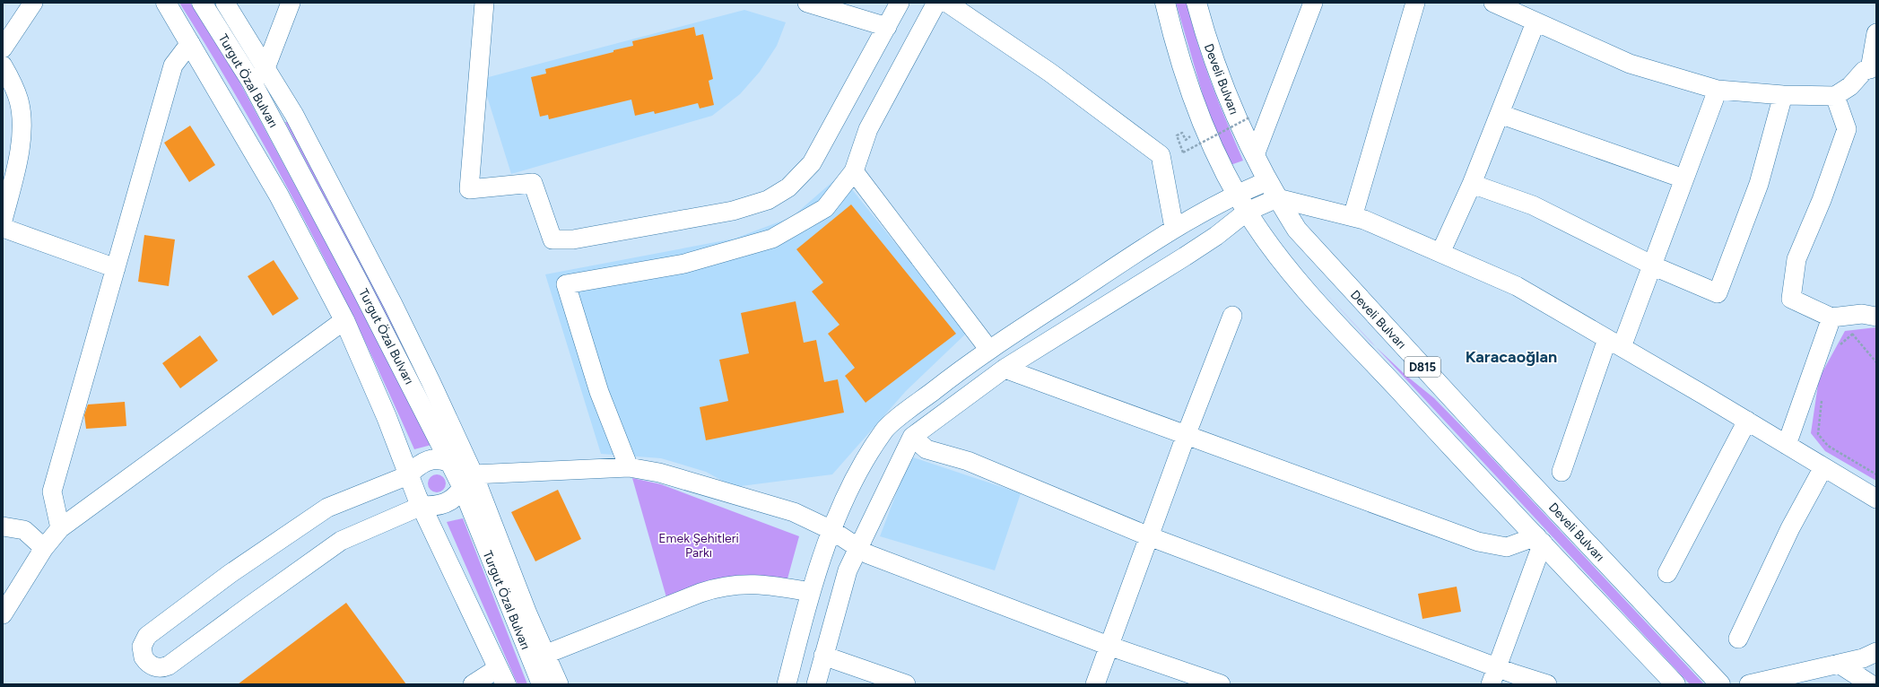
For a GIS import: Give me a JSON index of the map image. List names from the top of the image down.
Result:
{
  "streets": {
    "main road": ["Develi Bulvarı", "Turgut Özal Bulvarı", "D815"]
  },
  "districts": ["Karacaoğlan"],
  "parks": ["Emek Şehitleri Parkı"]
}
